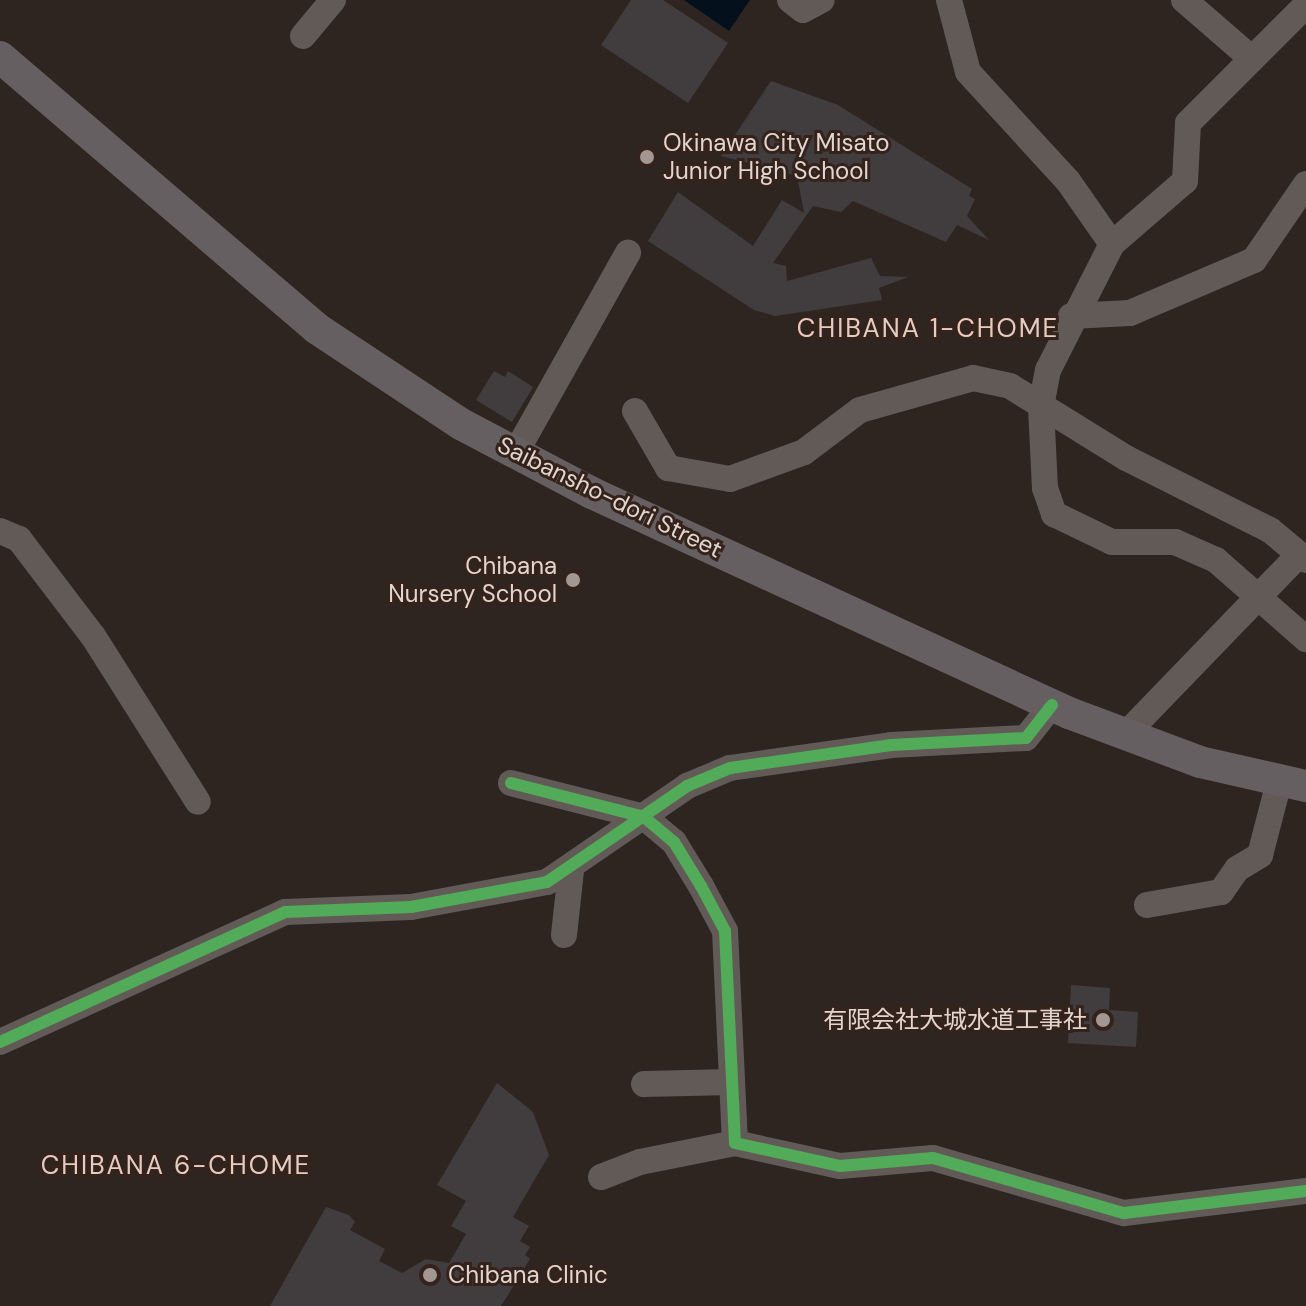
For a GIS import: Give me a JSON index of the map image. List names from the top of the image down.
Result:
{
  "streets": {
    "main road": ["Saibansho-dori Street"]
  },
  "districts": ["CHIBANA 1-CHOME", "CHIBANA 6-CHOME"],
  "places": [
    "Okinawa City Misato Junior High School",
    "Chibana Nursery School",
    "有限会社大城水道工事社",
    "Chibana Clinic"
  ]
}
